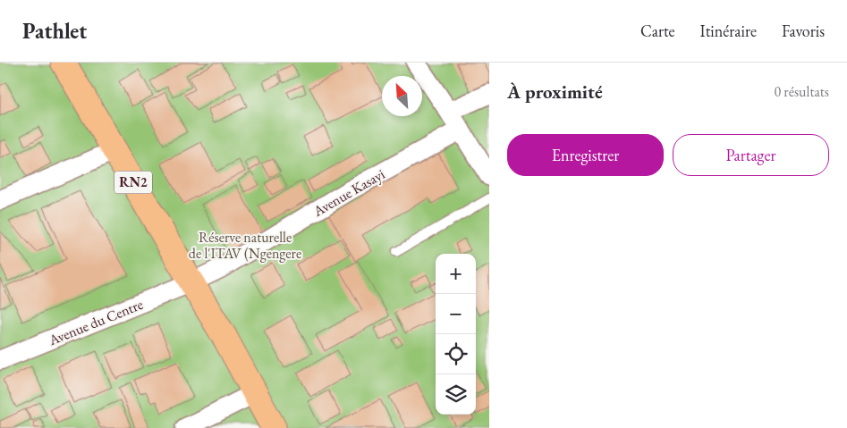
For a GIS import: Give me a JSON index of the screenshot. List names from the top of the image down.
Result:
{
  "streets": {
    "highway": ["RN2"],
    "street": ["Avenue Kasayi", "Avenue du Centre"]
  },
  "crossings": [
    ["RN2", "Avenue Kasayi"],
    ["RN2", "Avenue du Centre"],
    ["Avenue Kasayi", "Avenue du Centre"]
  ],
  "parks": ["Réserve naturelle de l'ITAV (Ngengere"],
  "north": "top left",
  "page": {
    "header": "Pathlet",
    "nav": ["Carte", "Itinéraire", "Favoris"],
    "heading": ["À proximité", "0 résultats"],
    "buttons": ["Enregistrer", "Partager"],
    "map_buttons": ["+", "−"]
  }
}
